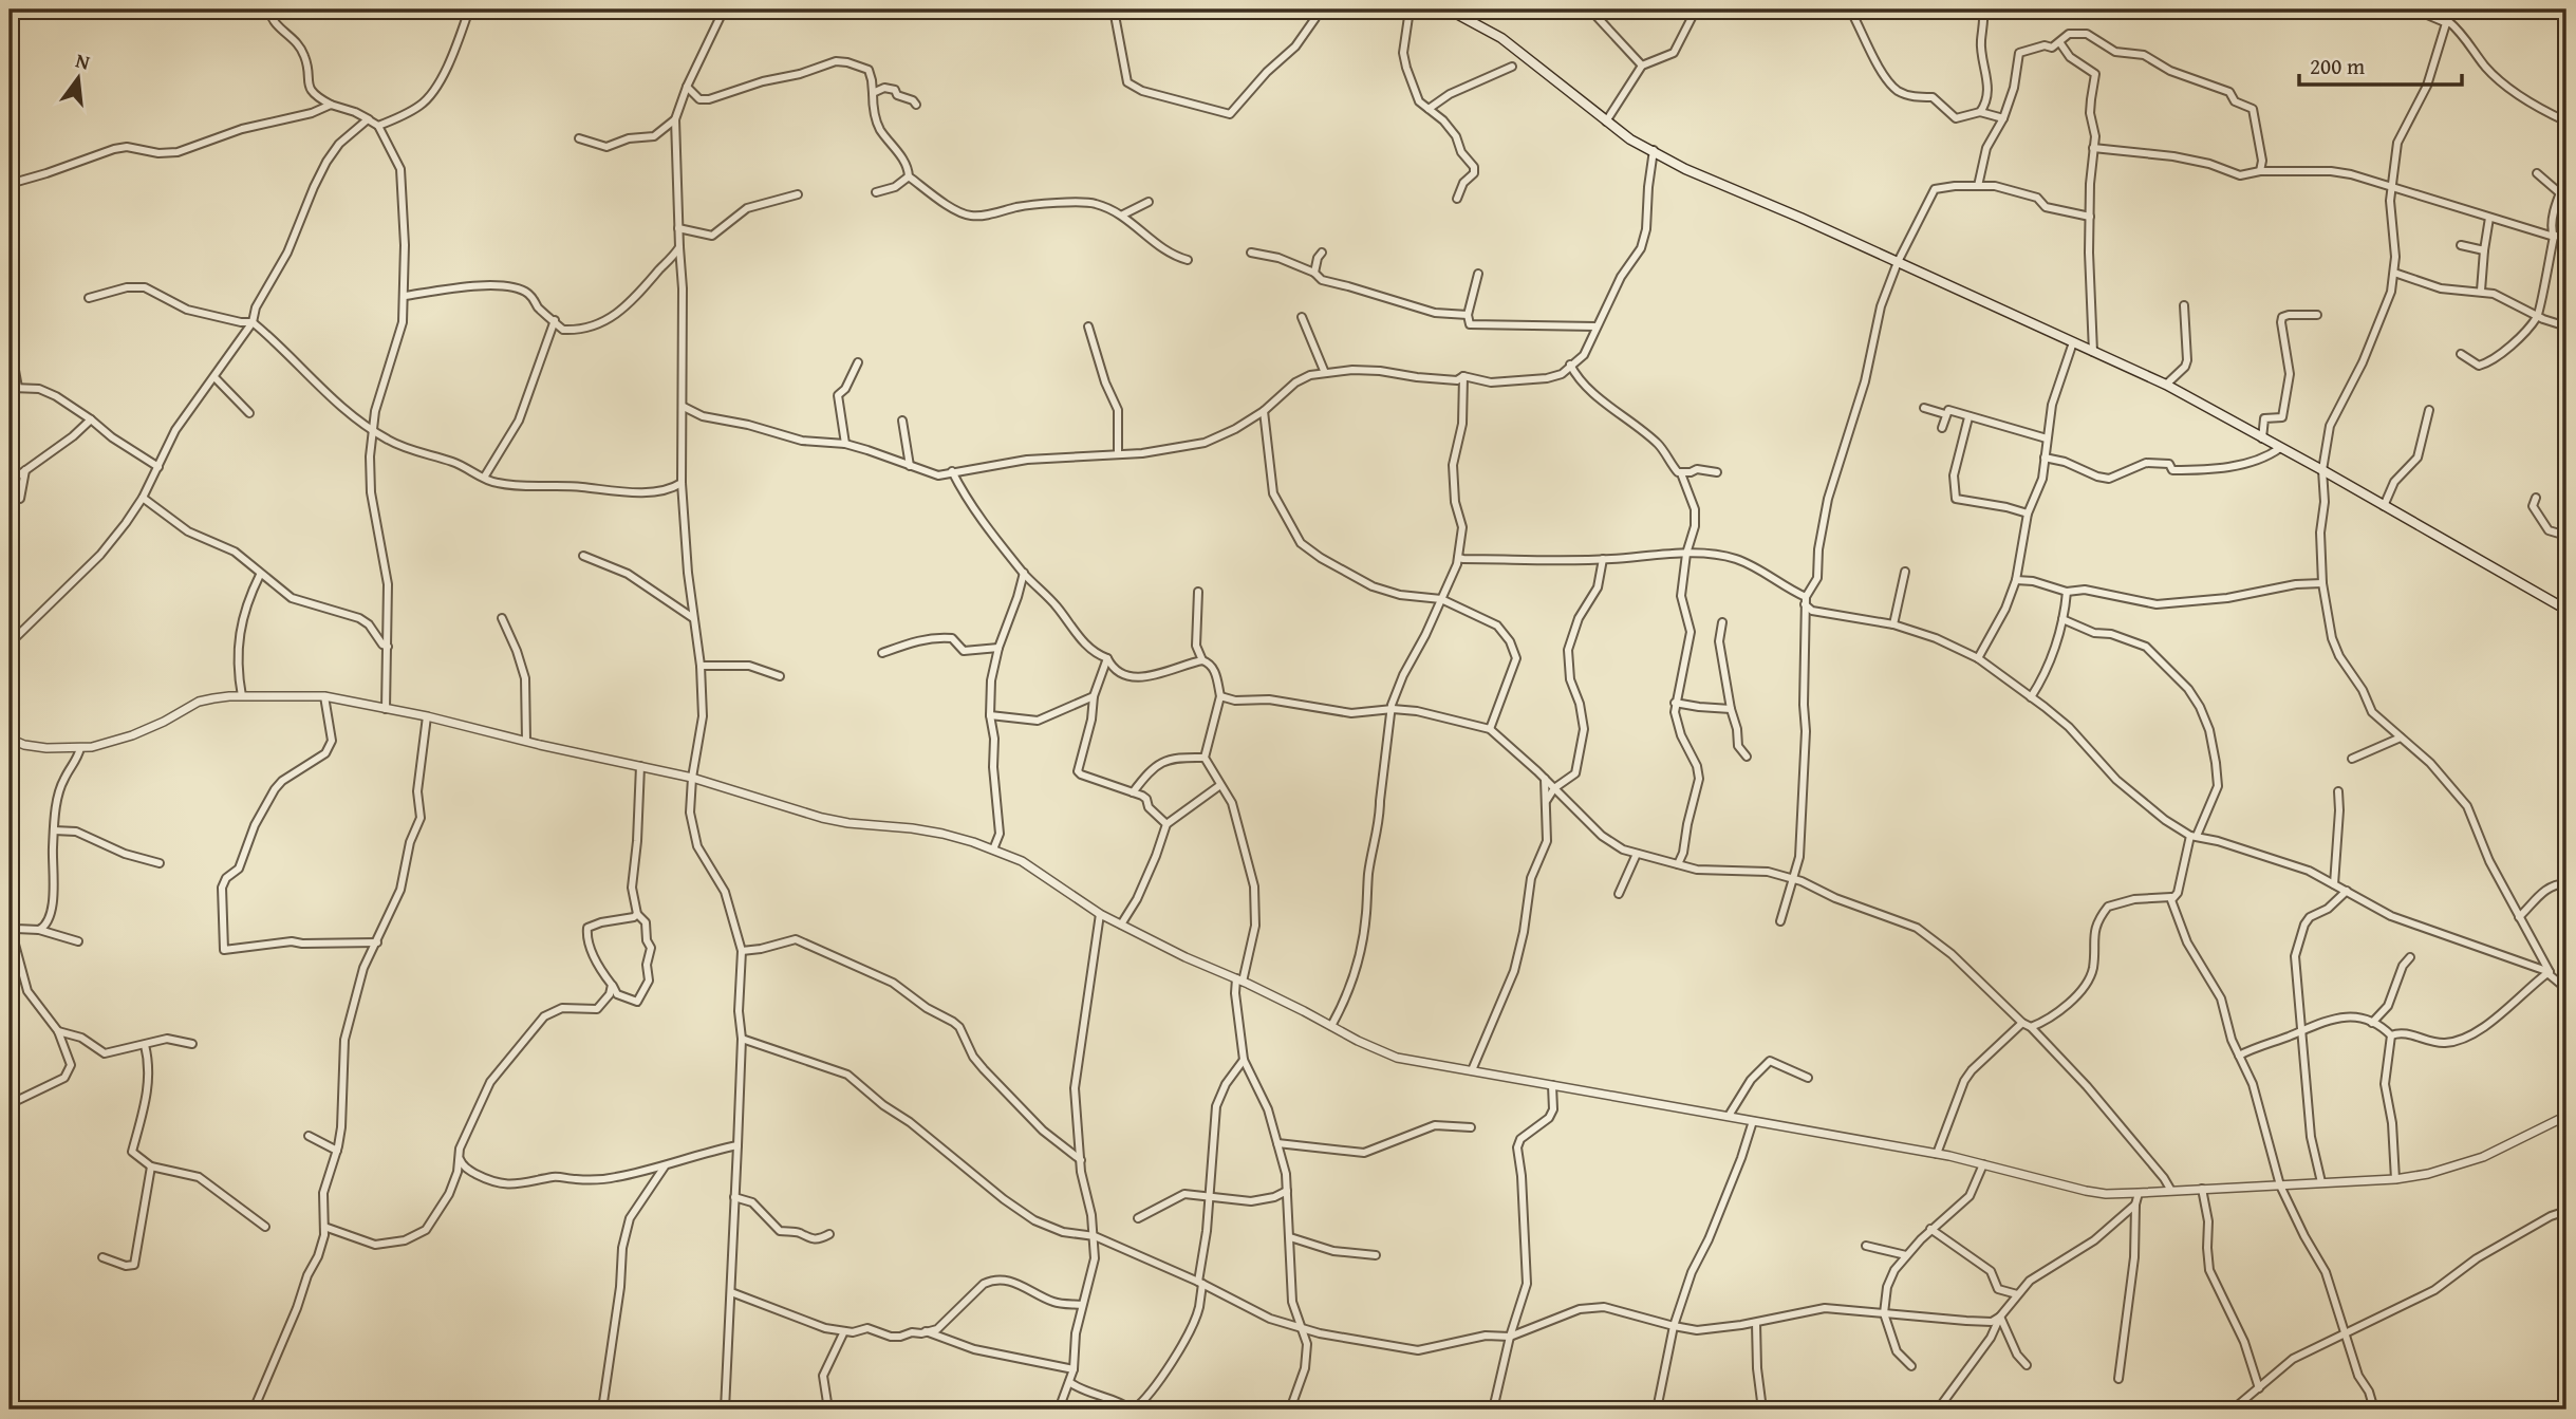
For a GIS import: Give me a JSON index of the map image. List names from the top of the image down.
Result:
{
  "scale_bar": "200 m",
  "north": "top"
}
